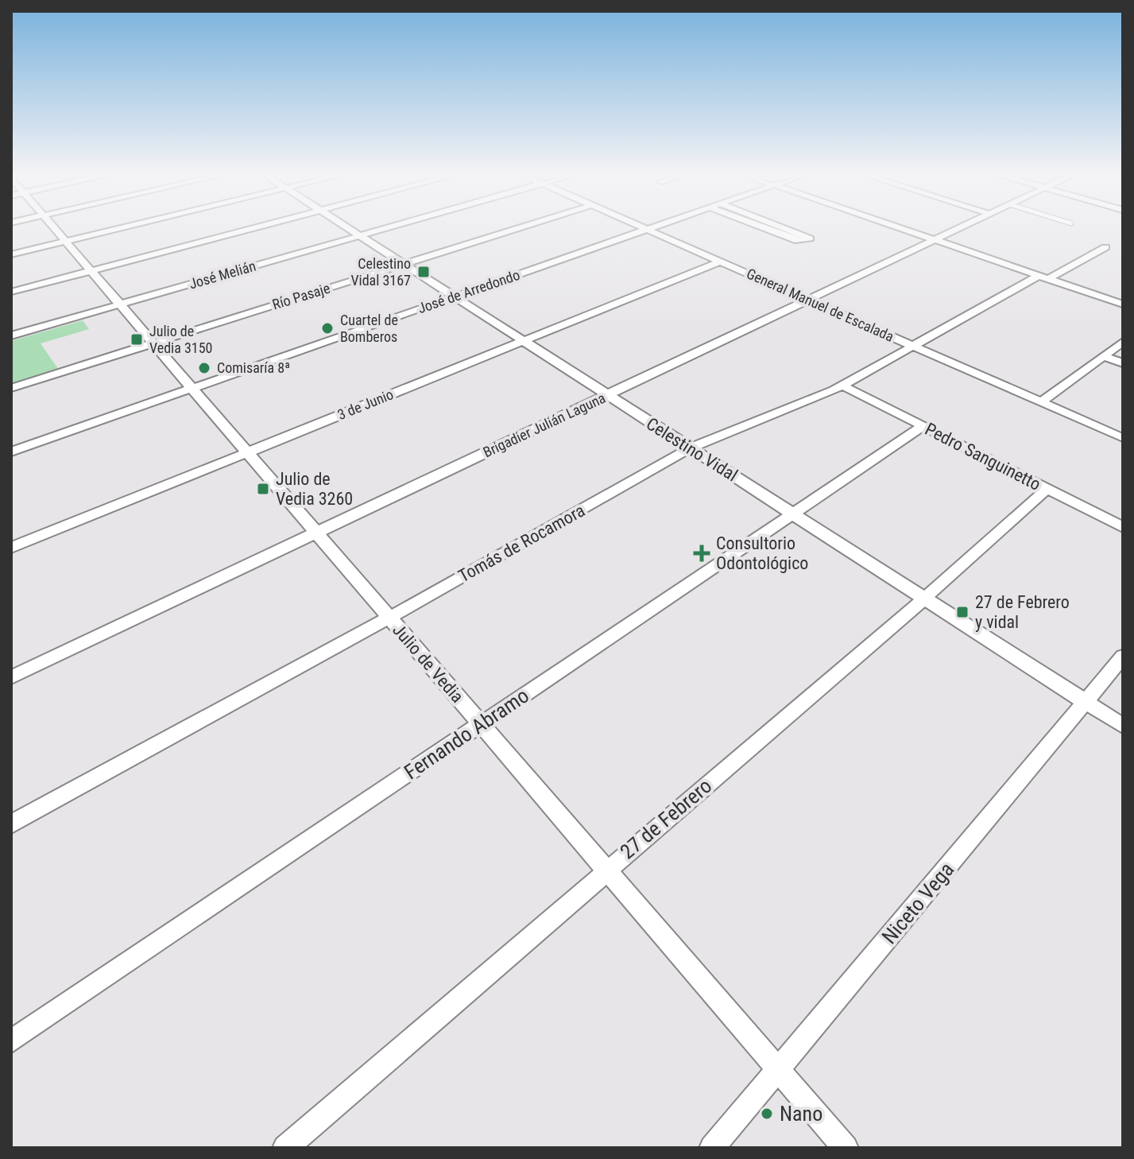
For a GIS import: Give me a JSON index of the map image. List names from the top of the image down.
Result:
{
  "streets": {
    "street": [
      "José Melián",
      "José de Arredondo",
      "Río Pasaje",
      "General Manuel de Escalada",
      "3 de Junio",
      "Brigadier Julián Laguna",
      "Celestino Vidal",
      "Pedro Sanguinetto",
      "Tomás de Rocamora",
      "Julio de Vedia",
      "Fernando Abramo",
      "27 de Febrero",
      "Niceto Vega"
    ]
  },
  "crossings": [
    ["José Melián", "Celestino Vidal"],
    ["José Melián", "Julio de Vedia"],
    ["José de Arredondo", "General Manuel de Escalada"],
    ["José de Arredondo", "Celestino Vidal"],
    ["José de Arredondo", "Julio de Vedia"],
    ["Río Pasaje", "Celestino Vidal"],
    ["Río Pasaje", "Julio de Vedia"],
    ["General Manuel de Escalada", "3 de Junio"],
    ["General Manuel de Escalada", "Brigadier Julián Laguna"],
    ["General Manuel de Escalada", "Tomás de Rocamora"],
    ["3 de Junio", "Celestino Vidal"],
    ["3 de Junio", "Julio de Vedia"],
    ["Brigadier Julián Laguna", "Celestino Vidal"],
    ["Brigadier Julián Laguna", "Julio de Vedia"],
    ["Celestino Vidal", "Tomás de Rocamora"],
    ["Celestino Vidal", "Fernando Abramo"],
    ["Celestino Vidal", "27 de Febrero"],
    ["Celestino Vidal", "Niceto Vega"],
    ["Pedro Sanguinetto", "Tomás de Rocamora"],
    ["Pedro Sanguinetto", "Fernando Abramo"],
    ["Pedro Sanguinetto", "27 de Febrero"],
    ["Tomás de Rocamora", "Julio de Vedia"],
    ["Julio de Vedia", "Fernando Abramo"],
    ["Julio de Vedia", "27 de Febrero"],
    ["Julio de Vedia", "Niceto Vega"]
  ],
  "places": {
    "transit": [
      "Celestino Vidal 3167",
      "Julio de Vedia 3150",
      "Julio de Vedia 3260",
      "27 de Febrero y vidal"
    ],
    "other": ["Cuartel de Bomberos", "Comisaría 8ª", "Nano"],
    "health": ["Consultorio Odontológico"]
  }
}
